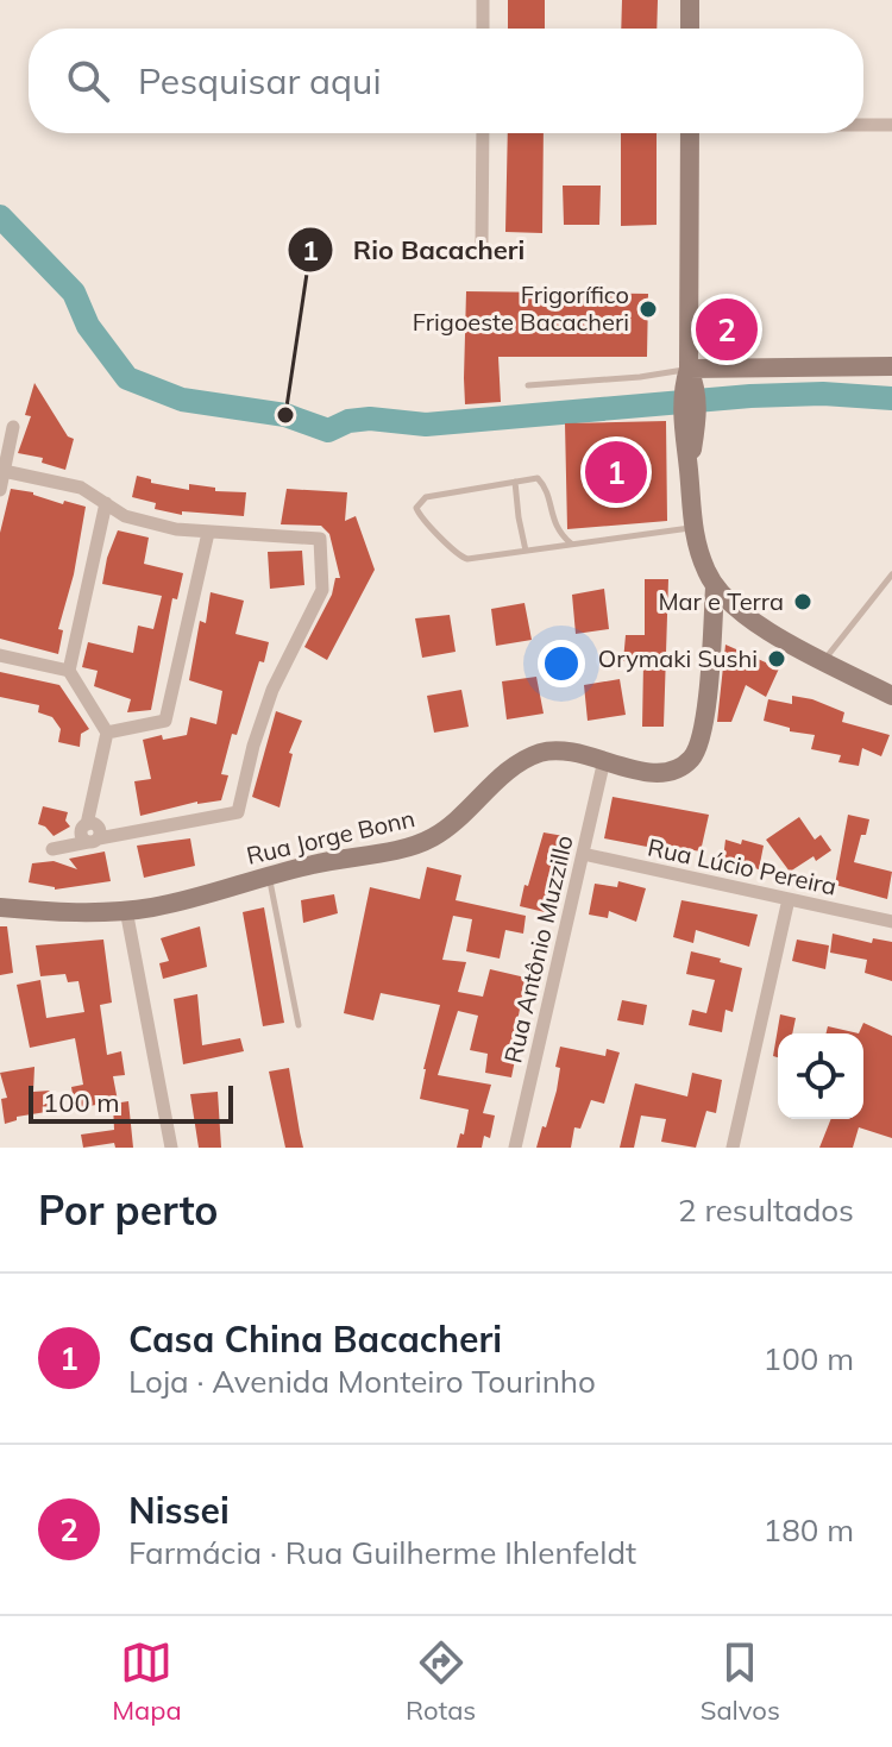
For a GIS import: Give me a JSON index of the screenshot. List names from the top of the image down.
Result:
{
  "streets": {
    "main road": ["Rua Jorge Bonn"],
    "street": ["Rua Lúcio Pereira", "Rua Antônio Muzzillo"]
  },
  "crossings": [
    ["Rua Jorge Bonn", "Rua Antônio Muzzillo"],
    ["Rua Lúcio Pereira", "Rua Antônio Muzzillo"]
  ],
  "places": [
    "Frigorífico Frigoeste Bacacheri",
    "Rio Bacacheri",
    "Mar e Terra",
    "Orymaki Sushi"
  ],
  "scale_bar": "100 m",
  "page": {
    "search": "Pesquisar aqui",
    "pins": ["2", "1"],
    "scale": "100 m",
    "heading": ["Por perto", "2 resultados"],
    "list": [
      {
        "mark": "1",
        "name": "Casa China Bacacheri",
        "note": "Loja · Avenida Monteiro Tourinho",
        "value": "100 m"
      },
      {
        "mark": "2",
        "name": "Nissei",
        "note": "Farmácia · Rua Guilherme Ihlenfeldt",
        "value": "180 m"
      }
    ],
    "nav": ["Mapa", "Rotas", "Salvos"]
  }
}
